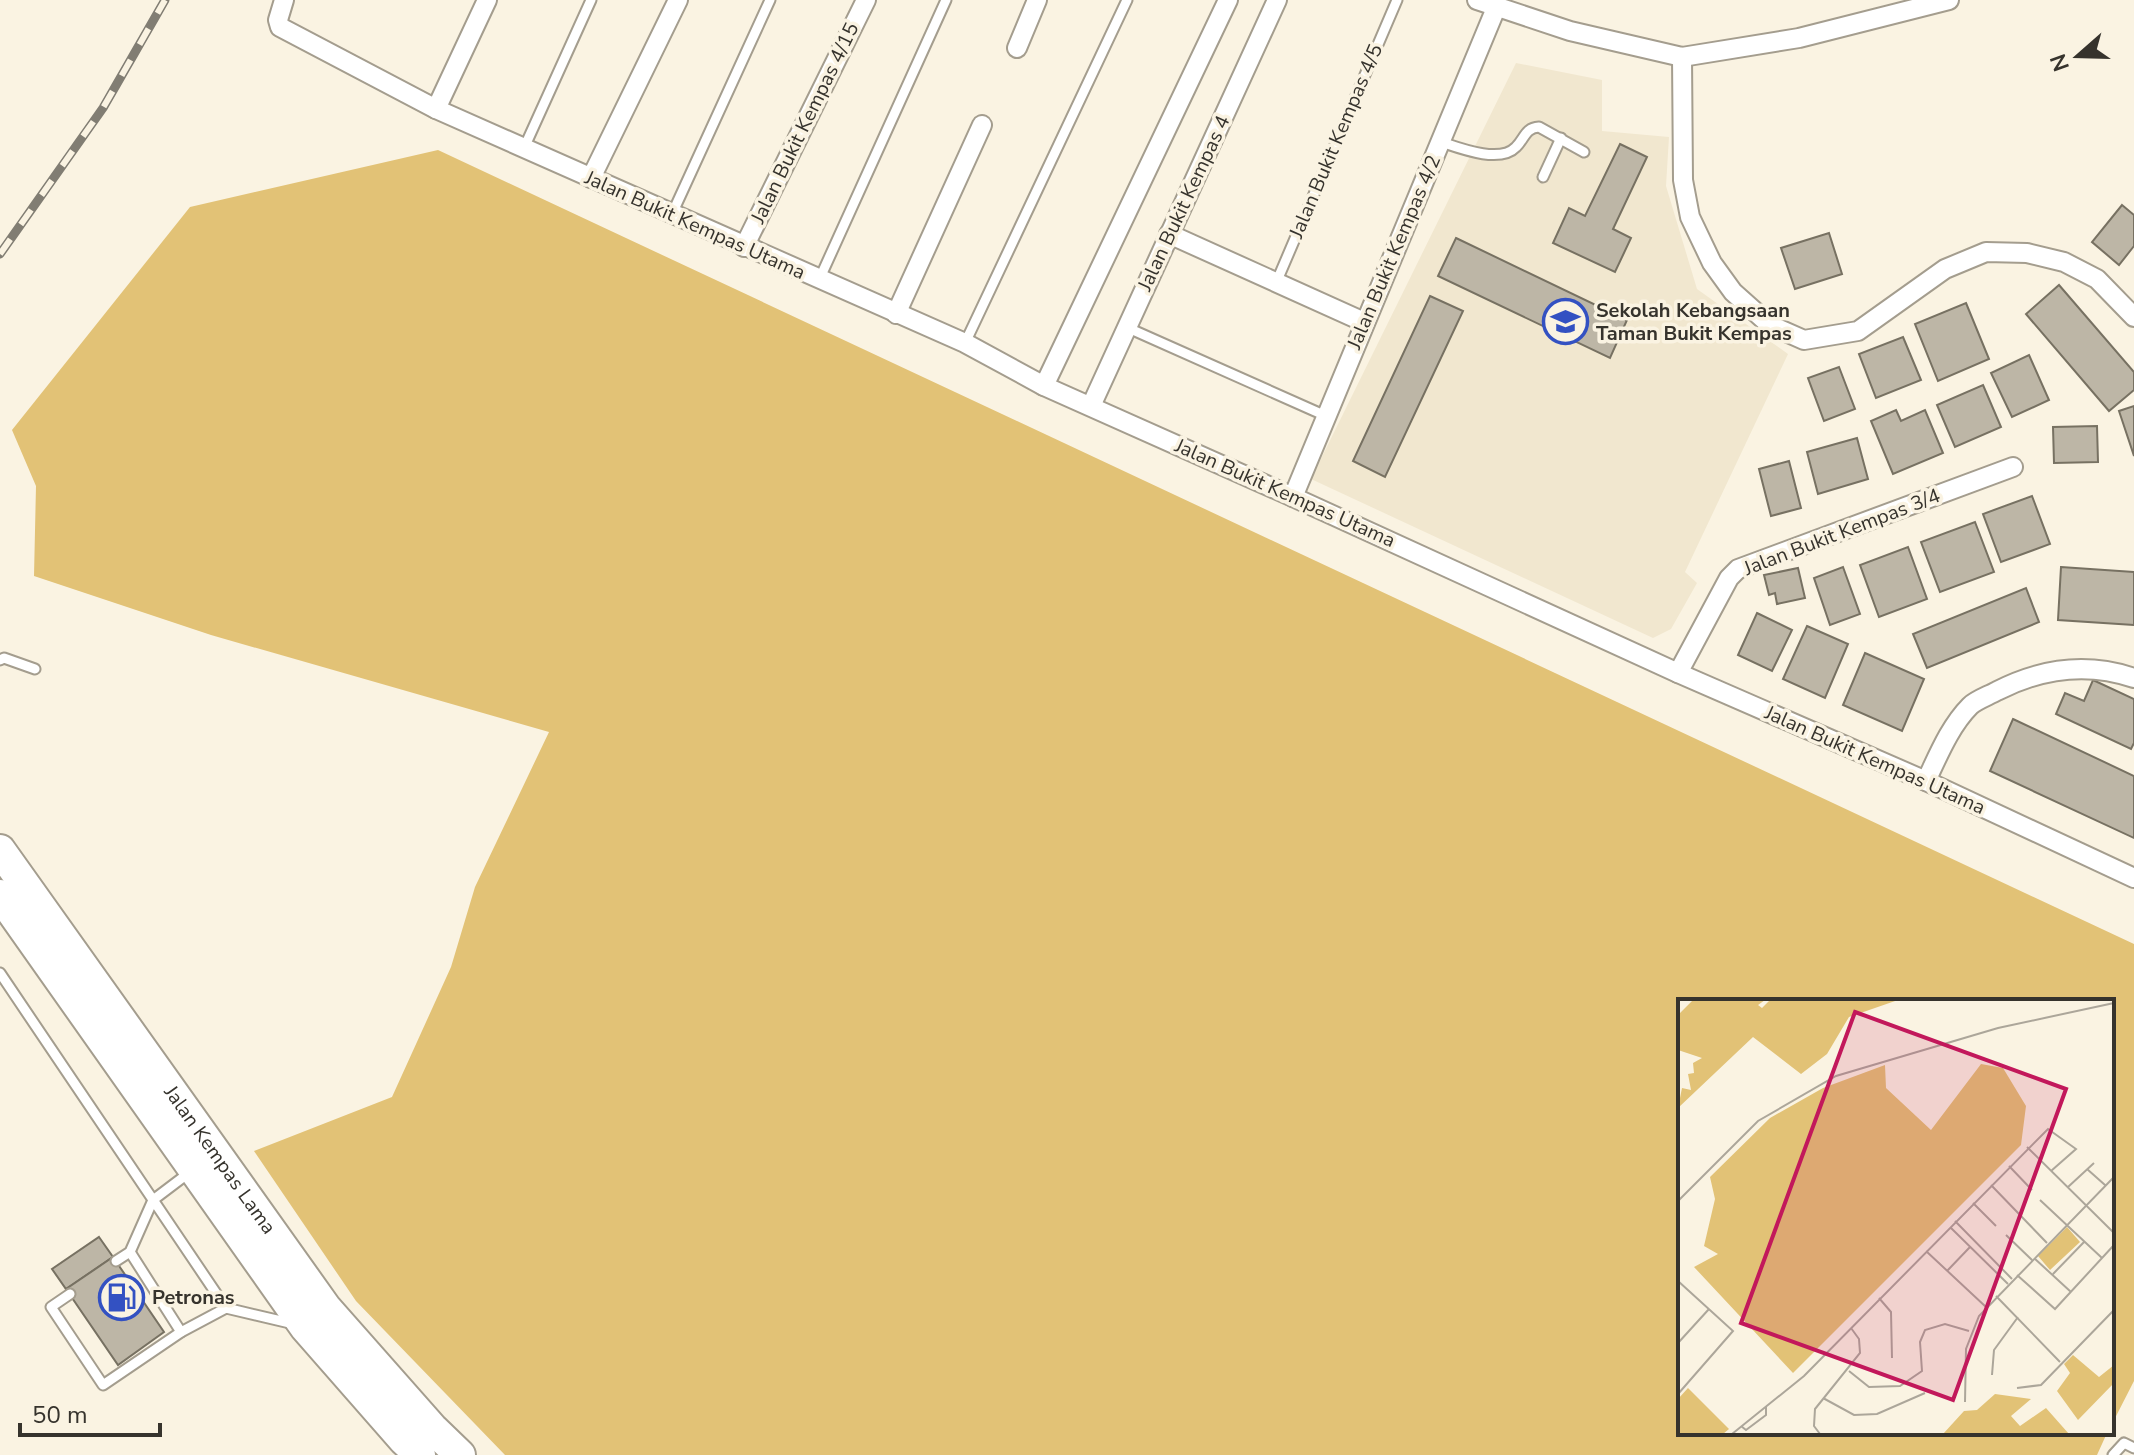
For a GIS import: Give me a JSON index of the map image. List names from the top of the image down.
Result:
{
  "streets": {
    "main road": ["Jalan Kempas Lama"],
    "street": [
      "Jalan Bukit Kempas 4/15",
      "Jalan Bukit Kempas 4",
      "Jalan Bukit Kempas Utama",
      "Jalan Bukit Kempas 4/2",
      "Jalan Bukit Kempas 3/4"
    ],
    "lane": ["Jalan Bukit Kempas 4/5"]
  },
  "crossings": [
    ["Jalan Bukit Kempas 4/15", "Jalan Bukit Kempas Utama"],
    ["Jalan Bukit Kempas 4", "Jalan Bukit Kempas Utama"],
    ["Jalan Bukit Kempas Utama", "Jalan Bukit Kempas 4/2"],
    ["Jalan Bukit Kempas Utama", "Jalan Bukit Kempas 3/4"]
  ],
  "places": {
    "school or university": ["Sekolah Kebangsaan Taman Bukit Kempas"],
    "fuel station": ["Petronas"]
  },
  "scale_bar": "50 m",
  "north": "left"
}
